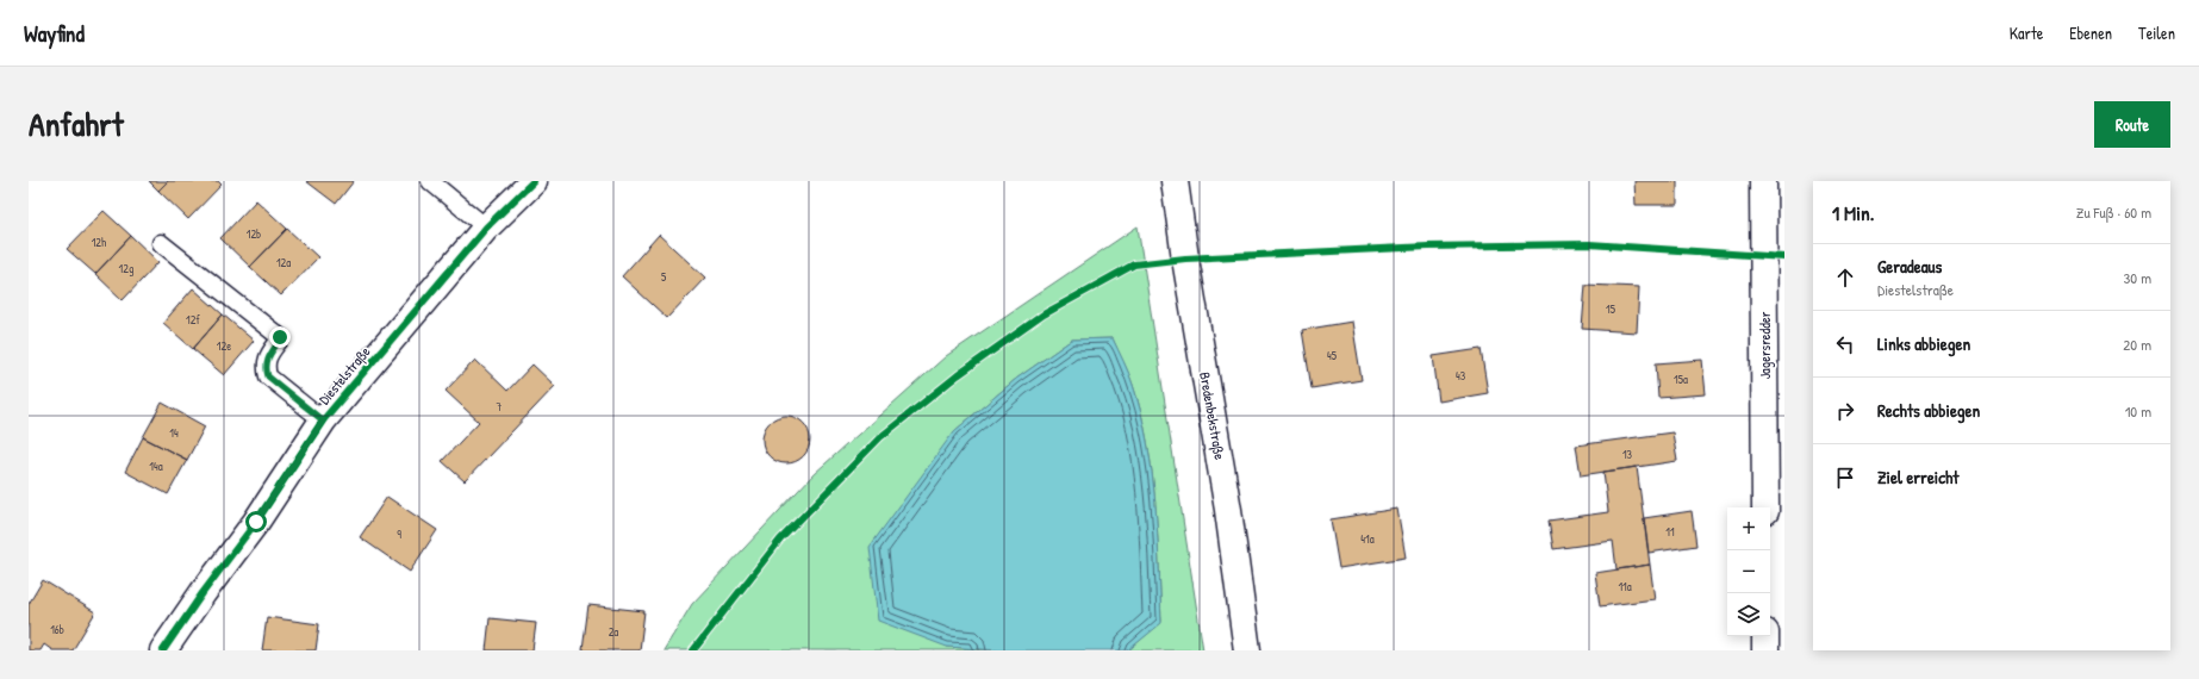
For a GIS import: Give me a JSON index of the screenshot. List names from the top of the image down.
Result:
{
  "streets": {
    "street": ["Jagersredder", "Diestelstraße", "Bredenbekstraße"]
  },
  "house_numbers": [
    "12b",
    "12h",
    "12a",
    "12g",
    "5",
    "15",
    "12f",
    "12e",
    "45",
    "43",
    "15a",
    "7",
    "14",
    "13",
    "14a",
    "11",
    "9",
    "41a",
    "11a",
    "16b",
    "2a"
  ],
  "page": {
    "header": "Wayfind",
    "nav": ["Karte", "Ebenen", "Teilen"],
    "title": "Anfahrt",
    "buttons": "Route",
    "heading": ["1 Min.", "Zu Fuß · 60 m"],
    "list": [
      ["Geradeaus", "Diestelstraße", "30 m"],
      ["Links abbiegen", "20 m"],
      ["Rechts abbiegen", "10 m"],
      "Ziel erreicht"
    ],
    "map_buttons": ["+", "−"]
  }
}
